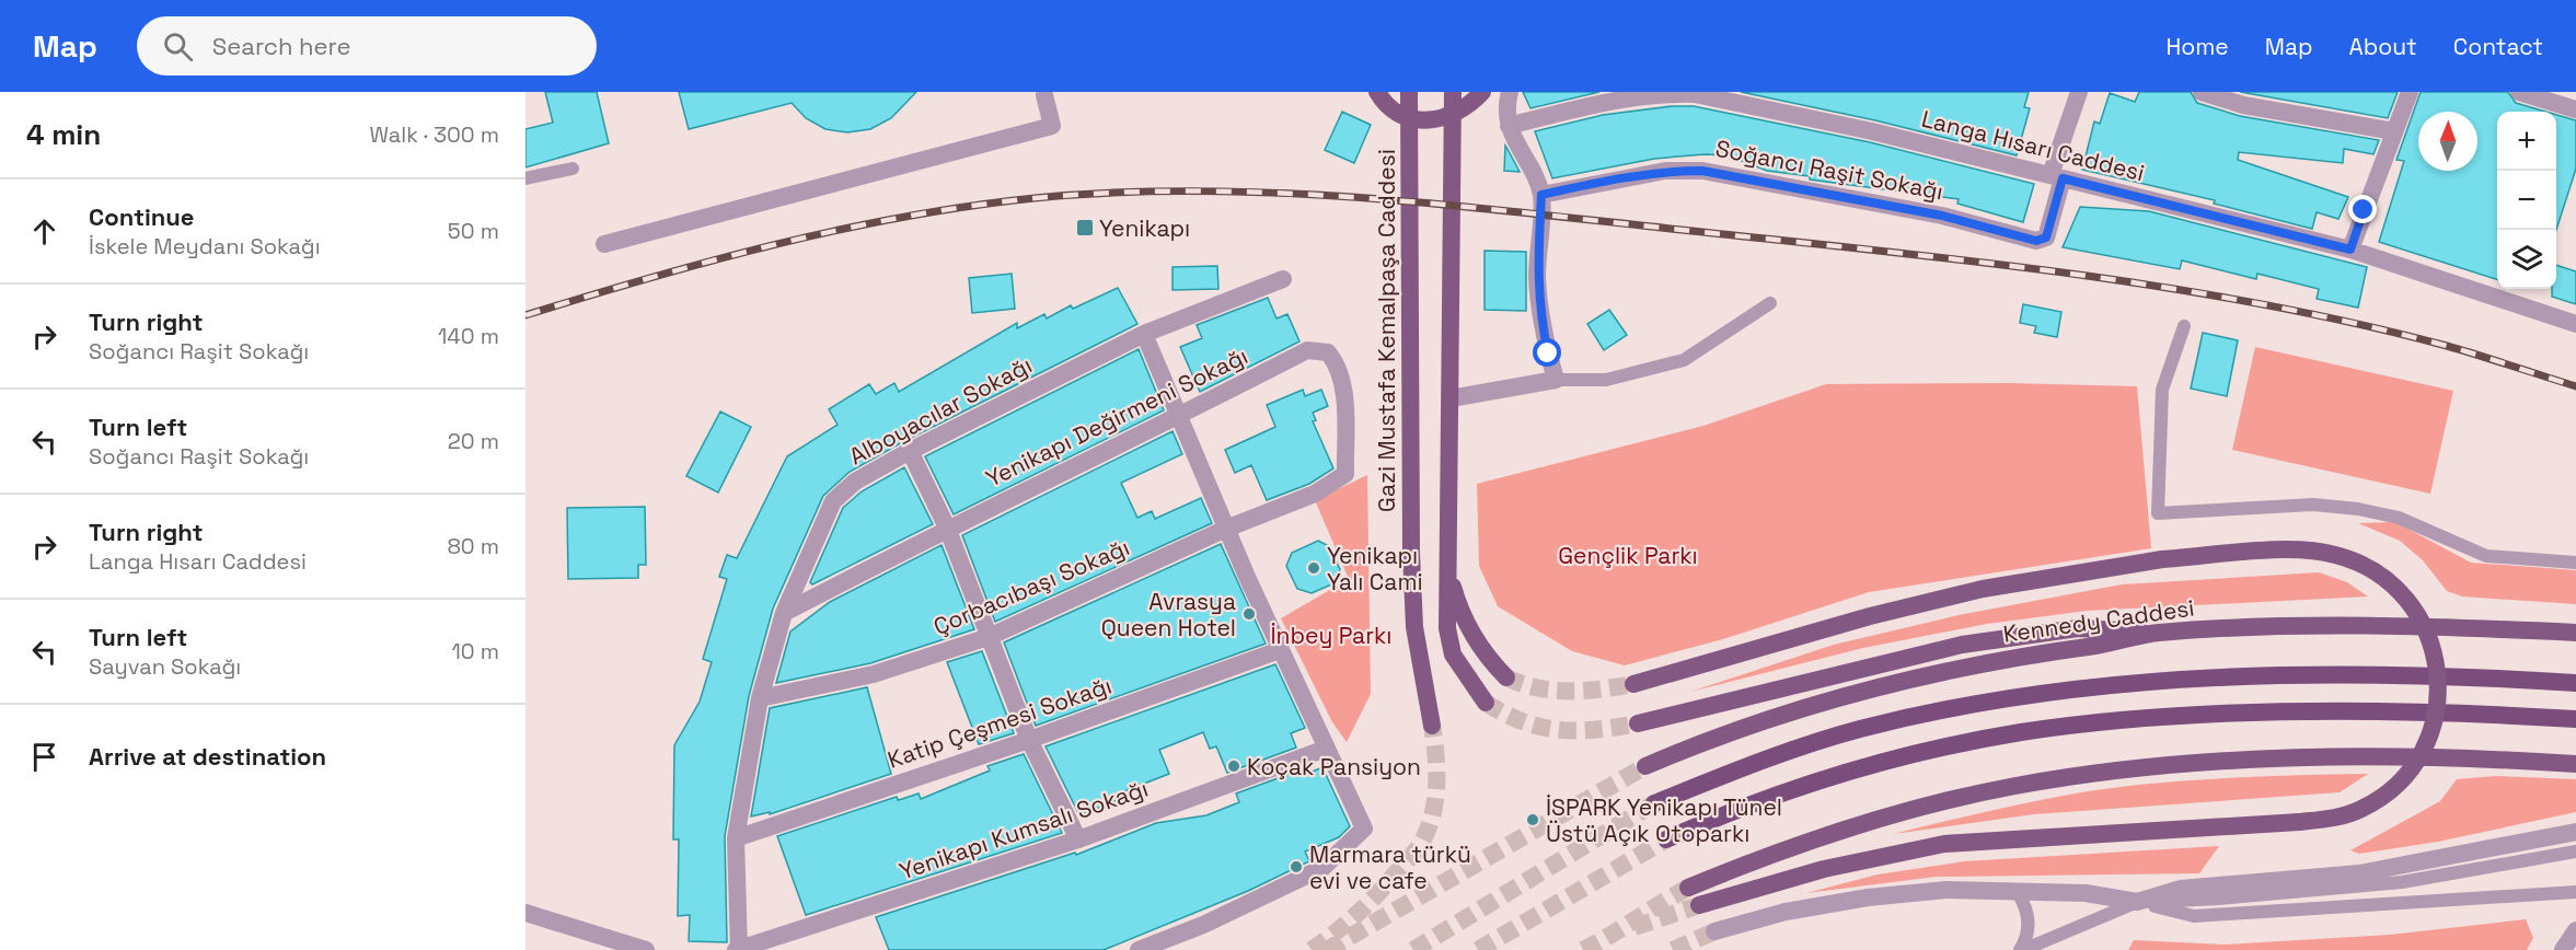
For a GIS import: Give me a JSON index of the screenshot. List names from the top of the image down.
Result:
{
  "streets": {
    "main road": ["Gazi Mustafa Kemalpaşa Caddesi", "Kennedy Caddesi"],
    "street": [
      "Langa Hısarı Caddesi",
      "Soğancı Raşit Sokağı",
      "Alboyacılar Sokağı",
      "Yenikapı Değirmeni Sokağı",
      "Çorbacıbaşı Sokağı",
      "Katip Çeşmesi Sokağı",
      "Yenikapı Kumsalı Sokağı"
    ]
  },
  "crossings": [
    ["Langa Hısarı Caddesi", "Soğancı Raşit Sokağı"],
    ["Alboyacılar Sokağı", "Yenikapı Değirmeni Sokağı"],
    ["Alboyacılar Sokağı", "Çorbacıbaşı Sokağı"],
    ["Alboyacılar Sokağı", "Katip Çeşmesi Sokağı"],
    ["Alboyacılar Sokağı", "Yenikapı Kumsalı Sokağı"],
    ["Yenikapı Değirmeni Sokağı", "Çorbacıbaşı Sokağı"]
  ],
  "parks": ["Gençlik Parkı", "İnbey Parkı"],
  "places": {
    "transit": ["Yenikapı"],
    "other": [
      "Yenikapı Yalı Cami",
      "Avrasya Queen Hotel",
      "Koçak Pansiyon",
      "İSPARK Yenikapı Tünel Üstü Açık Otoparkı",
      "Marmara türkü evi ve cafe"
    ]
  },
  "north": "top",
  "page": {
    "header": "Map",
    "search": "Search here",
    "nav": [
      "Home",
      "Map",
      "About",
      "Contact"
    ],
    "heading": ["4 min", "Walk · 300 m"],
    "map_buttons": ["+", "−"],
    "list": [
      ["Continue", "İskele Meydanı Sokağı", "50 m"],
      ["Turn right", "Soğancı Raşit Sokağı", "140 m"],
      ["Turn left", "Soğancı Raşit Sokağı", "20 m"],
      ["Turn right", "Langa Hısarı Caddesi", "80 m"],
      ["Turn left", "Sayvan Sokağı", "10 m"],
      "Arrive at destination"
    ]
  }
}
